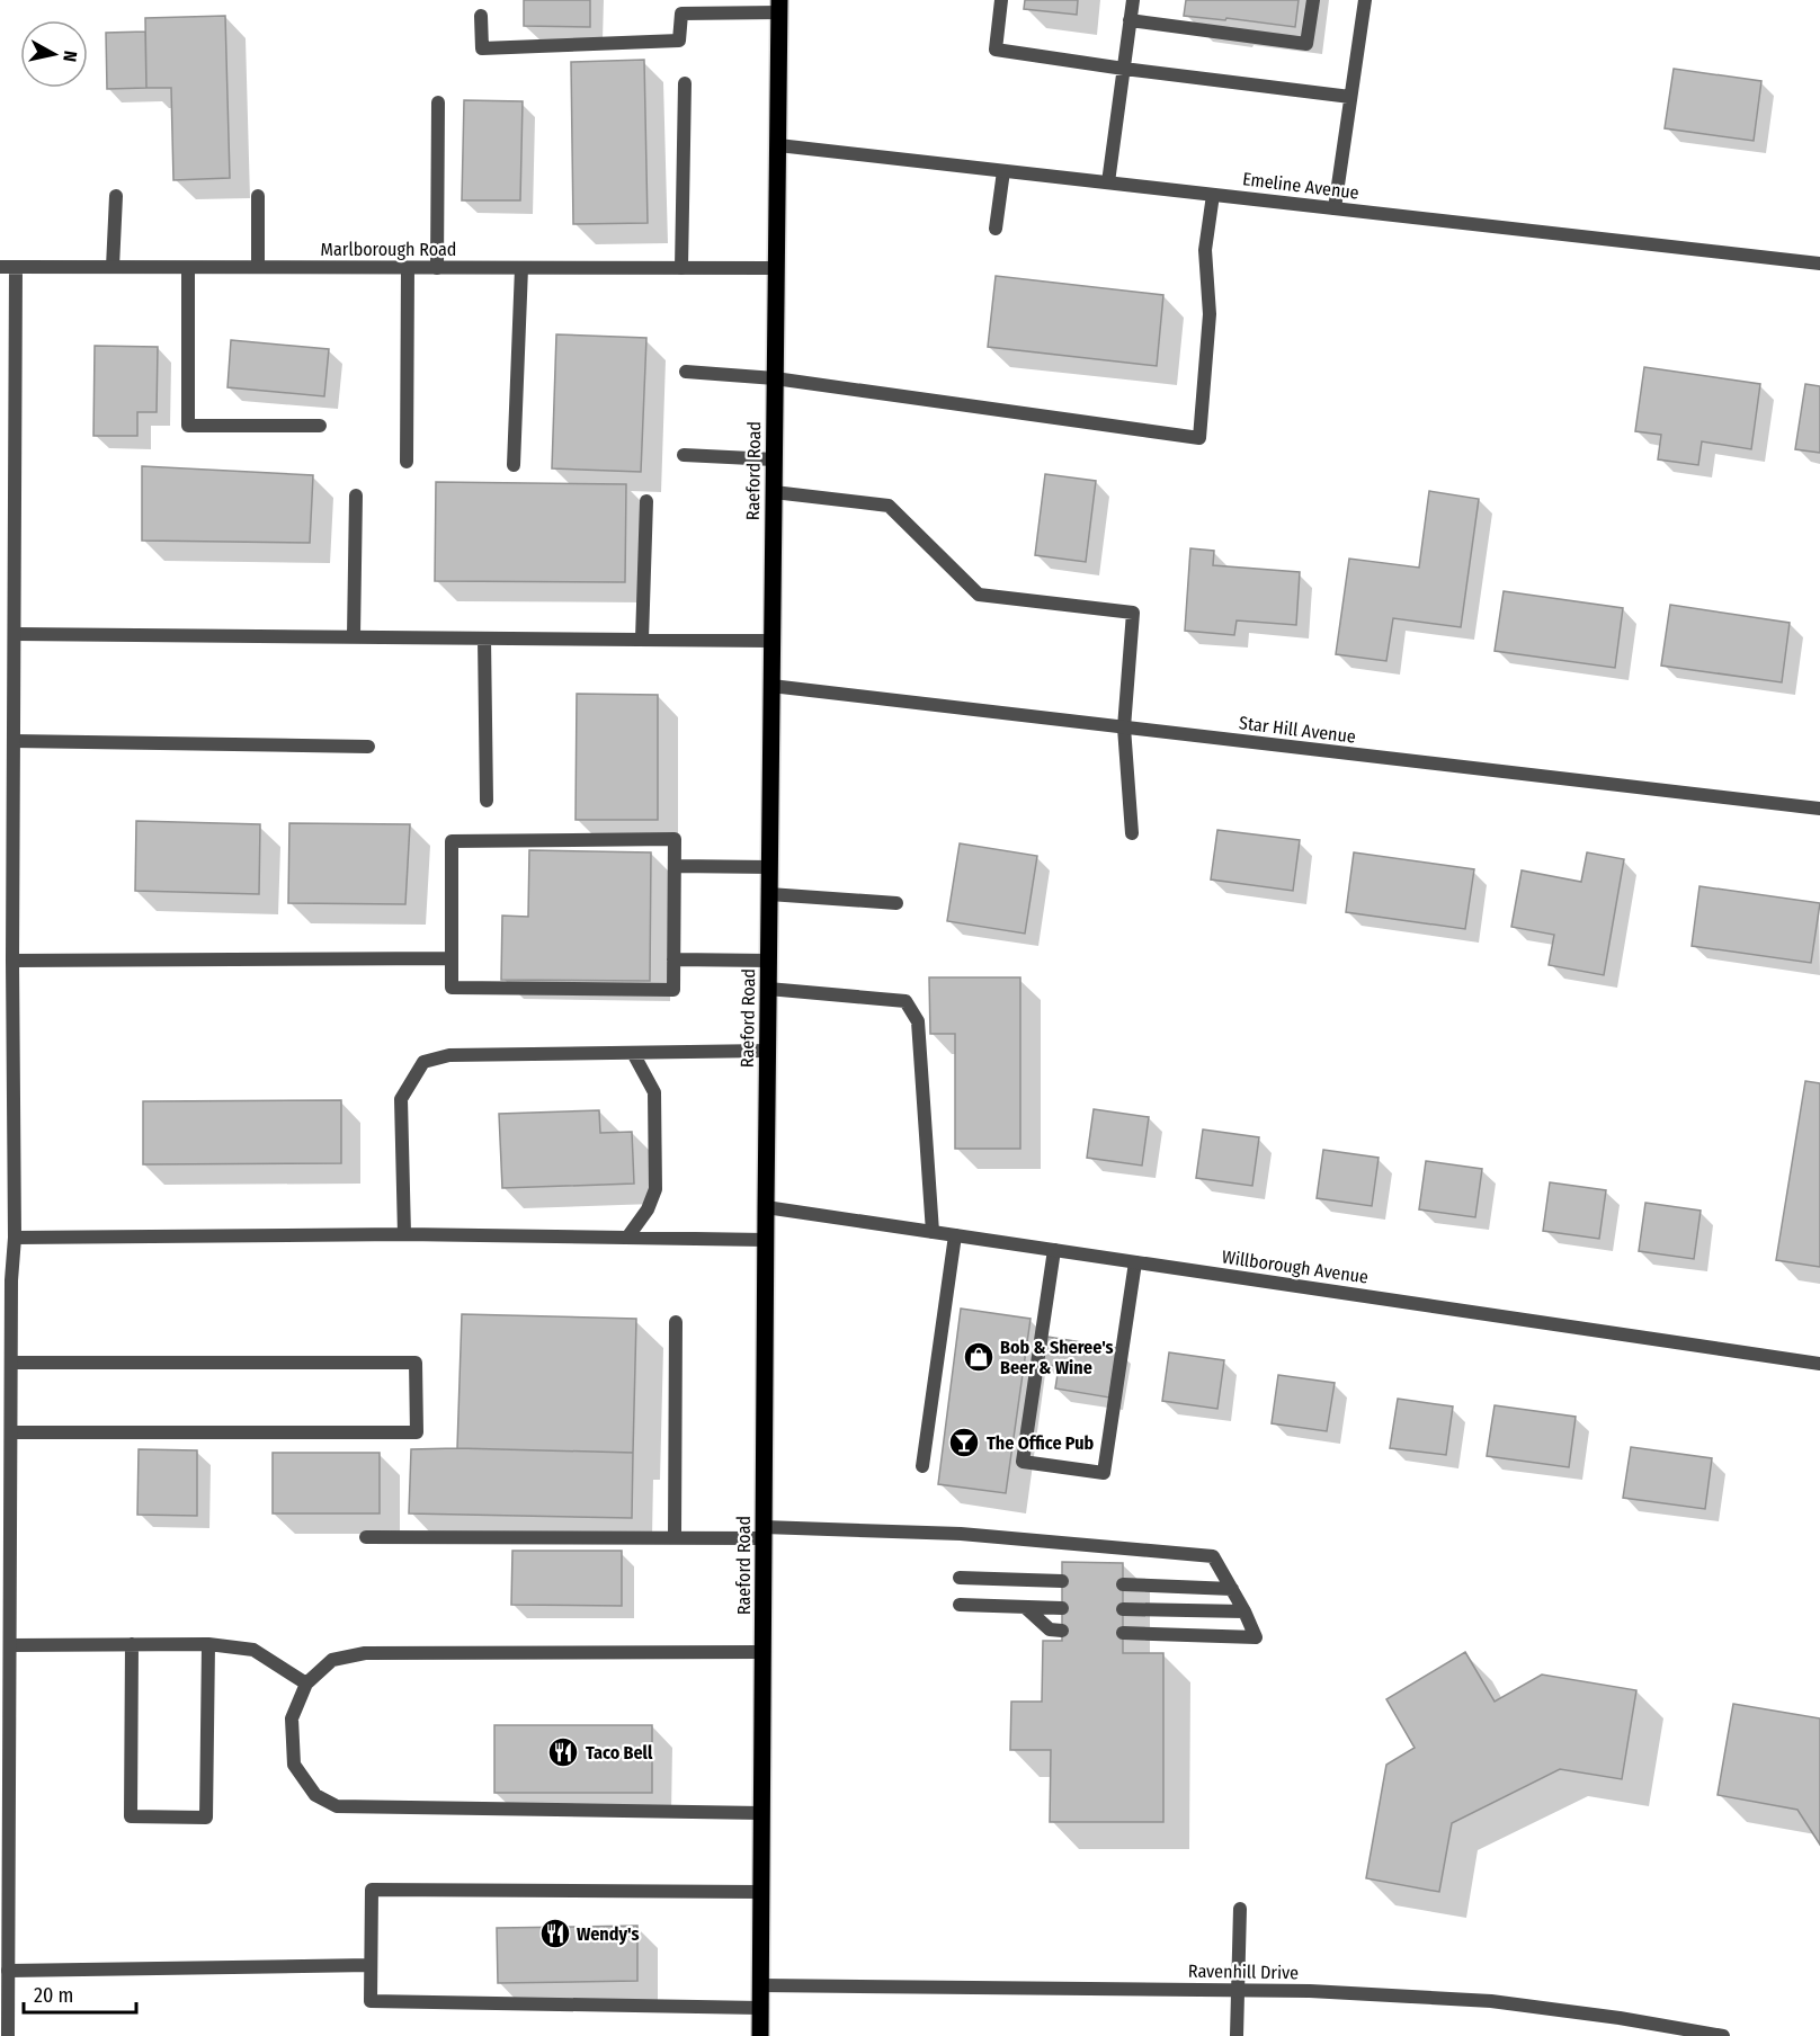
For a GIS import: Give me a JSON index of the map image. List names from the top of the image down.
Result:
{
  "streets": {
    "main road": ["Raeford Road"],
    "street": [
      "Emeline Avenue",
      "Marlborough Road",
      "Star Hill Avenue",
      "Willborough Avenue",
      "Ravenhill Drive"
    ]
  },
  "crossings": [
    ["Emeline Avenue", "Raeford Road"],
    ["Marlborough Road", "Raeford Road"],
    ["Raeford Road", "Star Hill Avenue"],
    ["Raeford Road", "Willborough Avenue"],
    ["Raeford Road", "Ravenhill Drive"]
  ],
  "places": {
    "shop": ["Bob & Sheree's Beer & Wine"],
    "bar": ["The Office Pub"],
    "restaurant": ["Taco Bell", "Wendy's"]
  },
  "scale_bar": "20 m",
  "north": "right"
}
